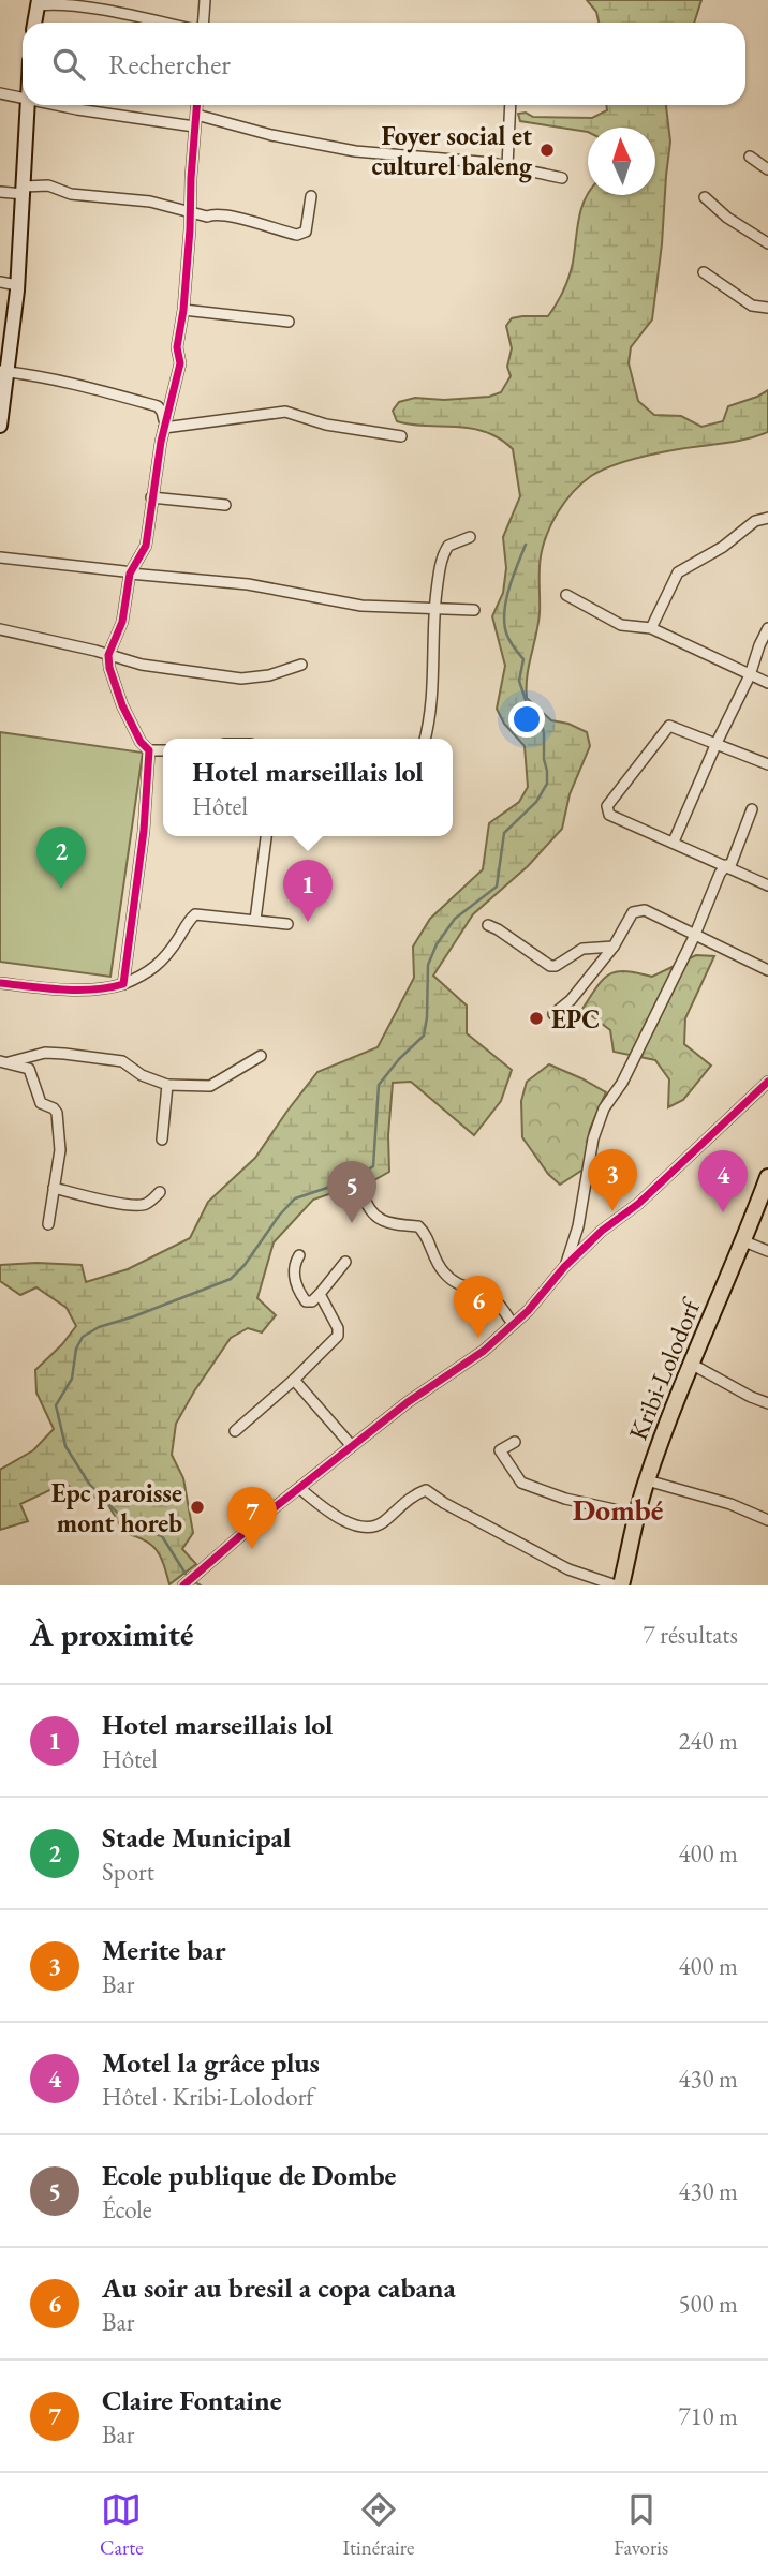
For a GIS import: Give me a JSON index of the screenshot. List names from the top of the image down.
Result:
{
  "streets": {
    "main road": ["Kribi-Lolodorf"]
  },
  "districts": ["Dombé"],
  "places": ["Foyer social et culturel baleng", "EPC", "Epc paroisse mont horeb"],
  "north": "top",
  "page": {
    "search": "Rechercher",
    "popup": ["Hotel marseillais lol", "Hôtel"],
    "pins": [
      "2",
      "1",
      "3",
      "4",
      "5",
      "6",
      "7"
    ],
    "heading": ["À proximité", "7 résultats"],
    "list": [
      {
        "mark": "1",
        "name": "Hotel marseillais lol",
        "note": "Hôtel",
        "value": "240 m"
      },
      {
        "mark": "2",
        "name": "Stade Municipal",
        "note": "Sport",
        "value": "400 m"
      },
      {
        "mark": "3",
        "name": "Merite bar",
        "note": "Bar",
        "value": "400 m"
      },
      {
        "mark": "4",
        "name": "Motel la grâce plus",
        "note": "Hôtel · Kribi-Lolodorf",
        "value": "430 m"
      },
      {
        "mark": "5",
        "name": "Ecole publique de Dombe",
        "note": "École",
        "value": "430 m"
      },
      {
        "mark": "6",
        "name": "Au soir au bresil a copa cabana",
        "note": "Bar",
        "value": "500 m"
      },
      {
        "mark": "7",
        "name": "Claire Fontaine",
        "note": "Bar",
        "value": "710 m"
      }
    ],
    "nav": ["Carte", "Itinéraire", "Favoris"]
  }
}
